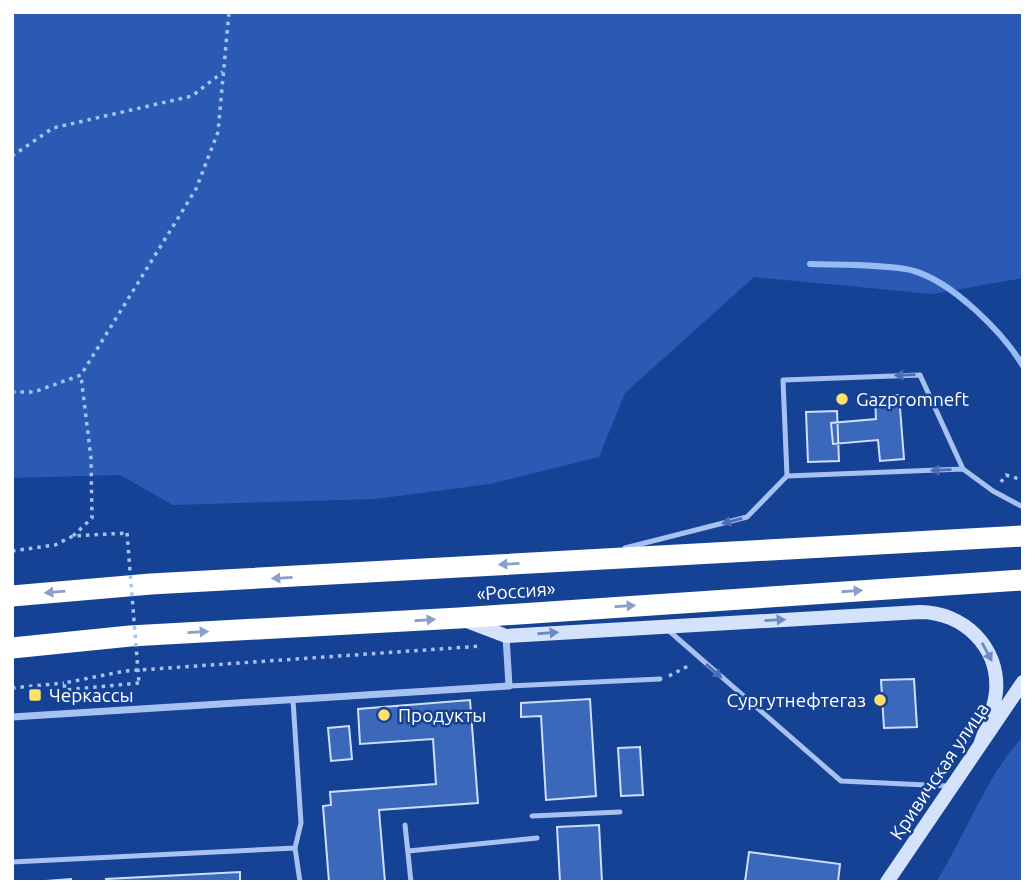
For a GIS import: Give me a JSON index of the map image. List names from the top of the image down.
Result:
{
  "streets": {
    "highway": ["«Россия»"],
    "street": ["Кривичская улица"]
  },
  "places": {
    "other": ["Gazpromneft", "Сургутнефтегаз", "Продукты"],
    "transit": ["Черкассы"]
  }
}
